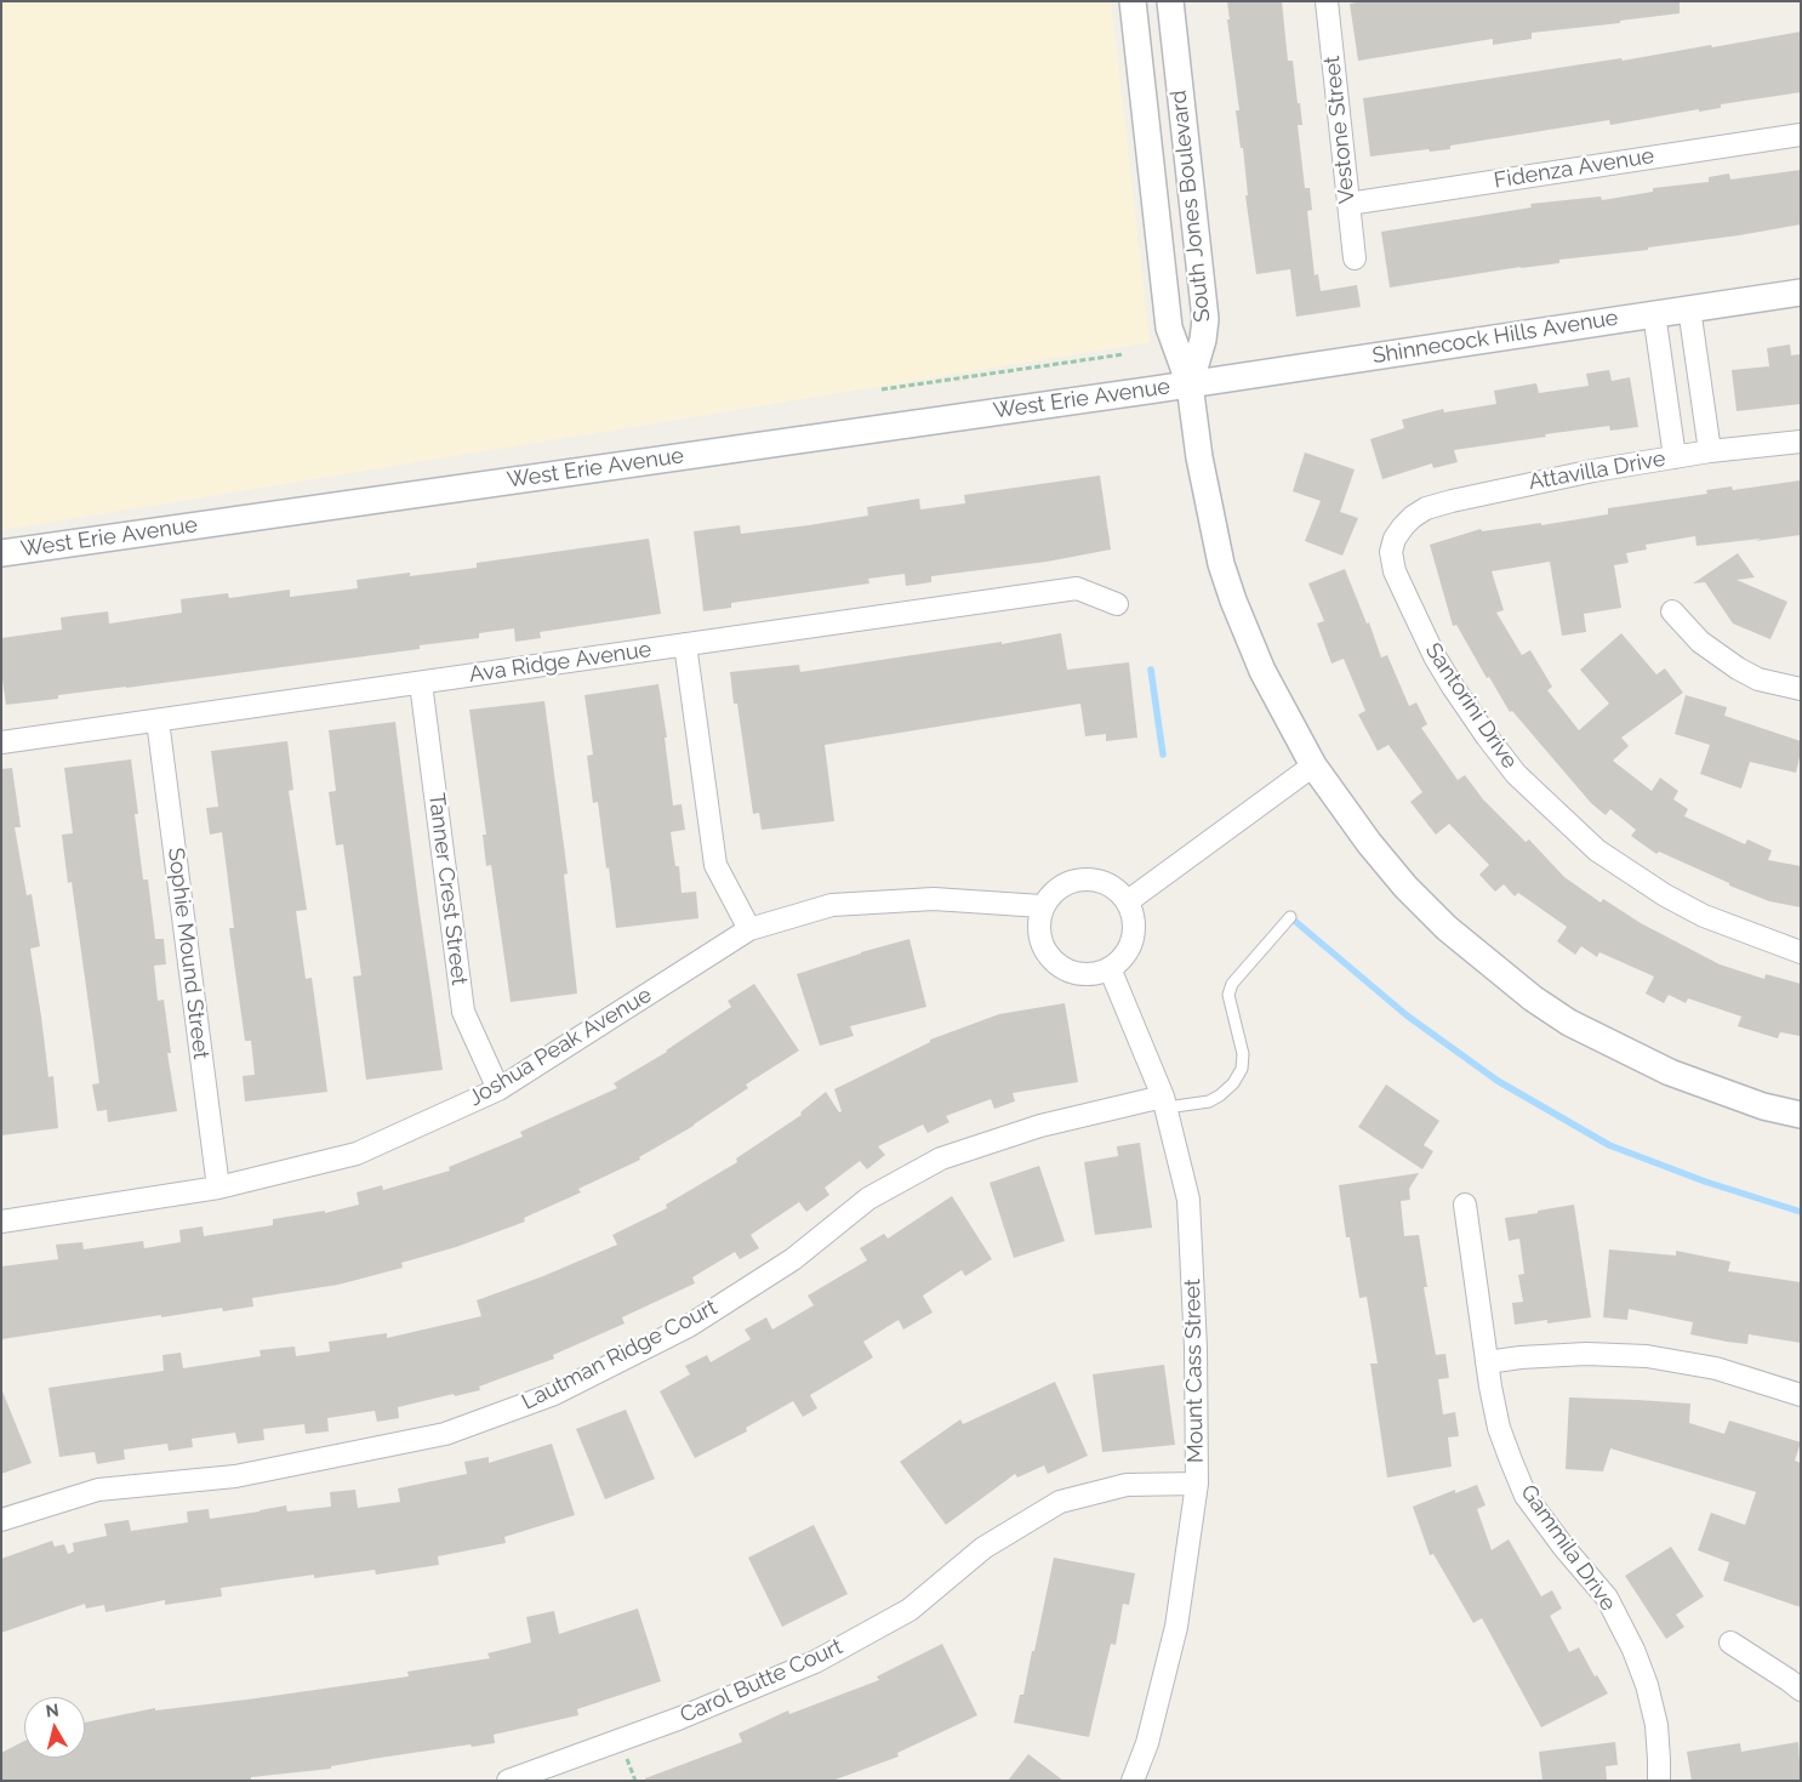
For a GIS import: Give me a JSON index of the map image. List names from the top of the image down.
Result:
{
  "streets": {
    "street": [
      "Vestone Street",
      "Fidenza Avenue",
      "South Jones Boulevard",
      "Shinnecock Hills Avenue",
      "West Erie Avenue",
      "Attavilla Drive",
      "Ava Ridge Avenue",
      "Santorini Drive",
      "Tanner Crest Street",
      "Sophie Mound Street",
      "Joshua Peak Avenue",
      "Lautman Ridge Court",
      "Mount Cass Street",
      "Gammila Drive",
      "Carol Butte Court"
    ]
  },
  "crossings": [
    ["Vestone Street", "Fidenza Avenue"],
    ["South Jones Boulevard", "Shinnecock Hills Avenue"],
    ["South Jones Boulevard", "West Erie Avenue"],
    ["Shinnecock Hills Avenue", "West Erie Avenue"],
    ["Attavilla Drive", "Santorini Drive"],
    ["Ava Ridge Avenue", "Tanner Crest Street"],
    ["Ava Ridge Avenue", "Sophie Mound Street"],
    ["Tanner Crest Street", "Joshua Peak Avenue"],
    ["Sophie Mound Street", "Joshua Peak Avenue"],
    ["Joshua Peak Avenue", "Mount Cass Street"],
    ["Lautman Ridge Court", "Mount Cass Street"],
    ["Mount Cass Street", "Carol Butte Court"]
  ],
  "north": "top"
}
